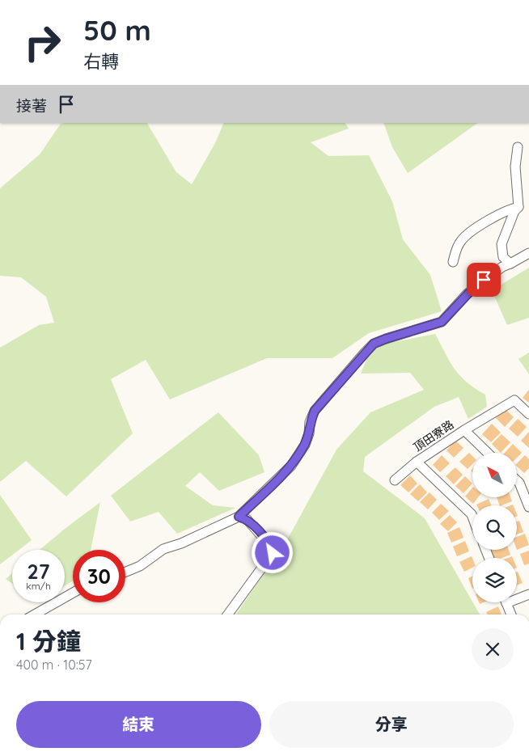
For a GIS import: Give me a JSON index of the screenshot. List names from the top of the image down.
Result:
{
  "streets": {
    "street": ["頂田寮路"]
  },
  "north": "top left",
  "page": {
    "turn": ["50 m", "右轉"],
    "then": "接著",
    "speed": "27 km/h",
    "limit": "30",
    "heading": ["1 分鐘", "400 m · 10:57"],
    "buttons": ["結束", "分享"]
  }
}
